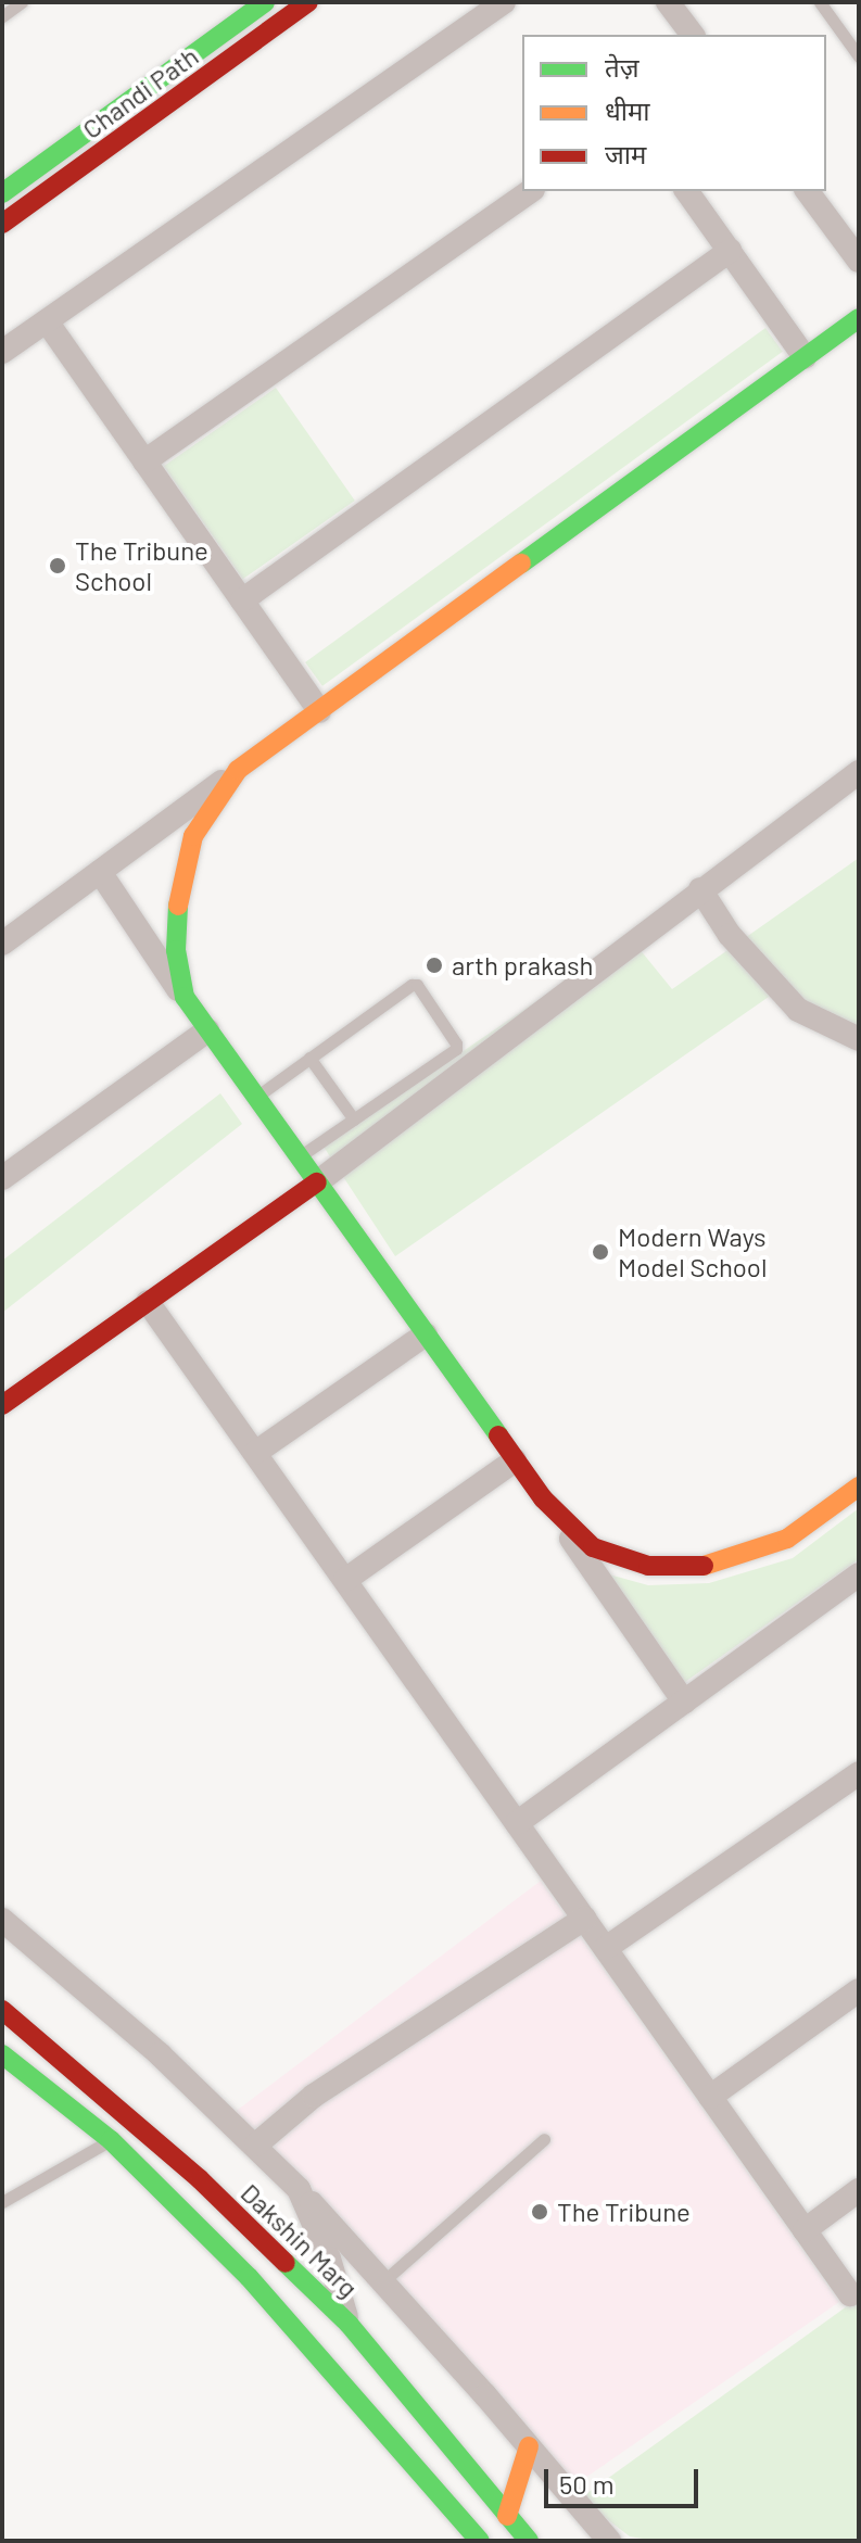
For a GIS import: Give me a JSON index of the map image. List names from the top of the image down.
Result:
{
  "streets": {
    "street": ["Chandi Path", "Dakshin Marg"]
  },
  "places": [
    "The Tribune School",
    "arth prakash",
    "Modern Ways Model School",
    "The Tribune"
  ],
  "legend": ["तेज़", "धीमा", "जाम"],
  "scale_bar": "50 m"
}
